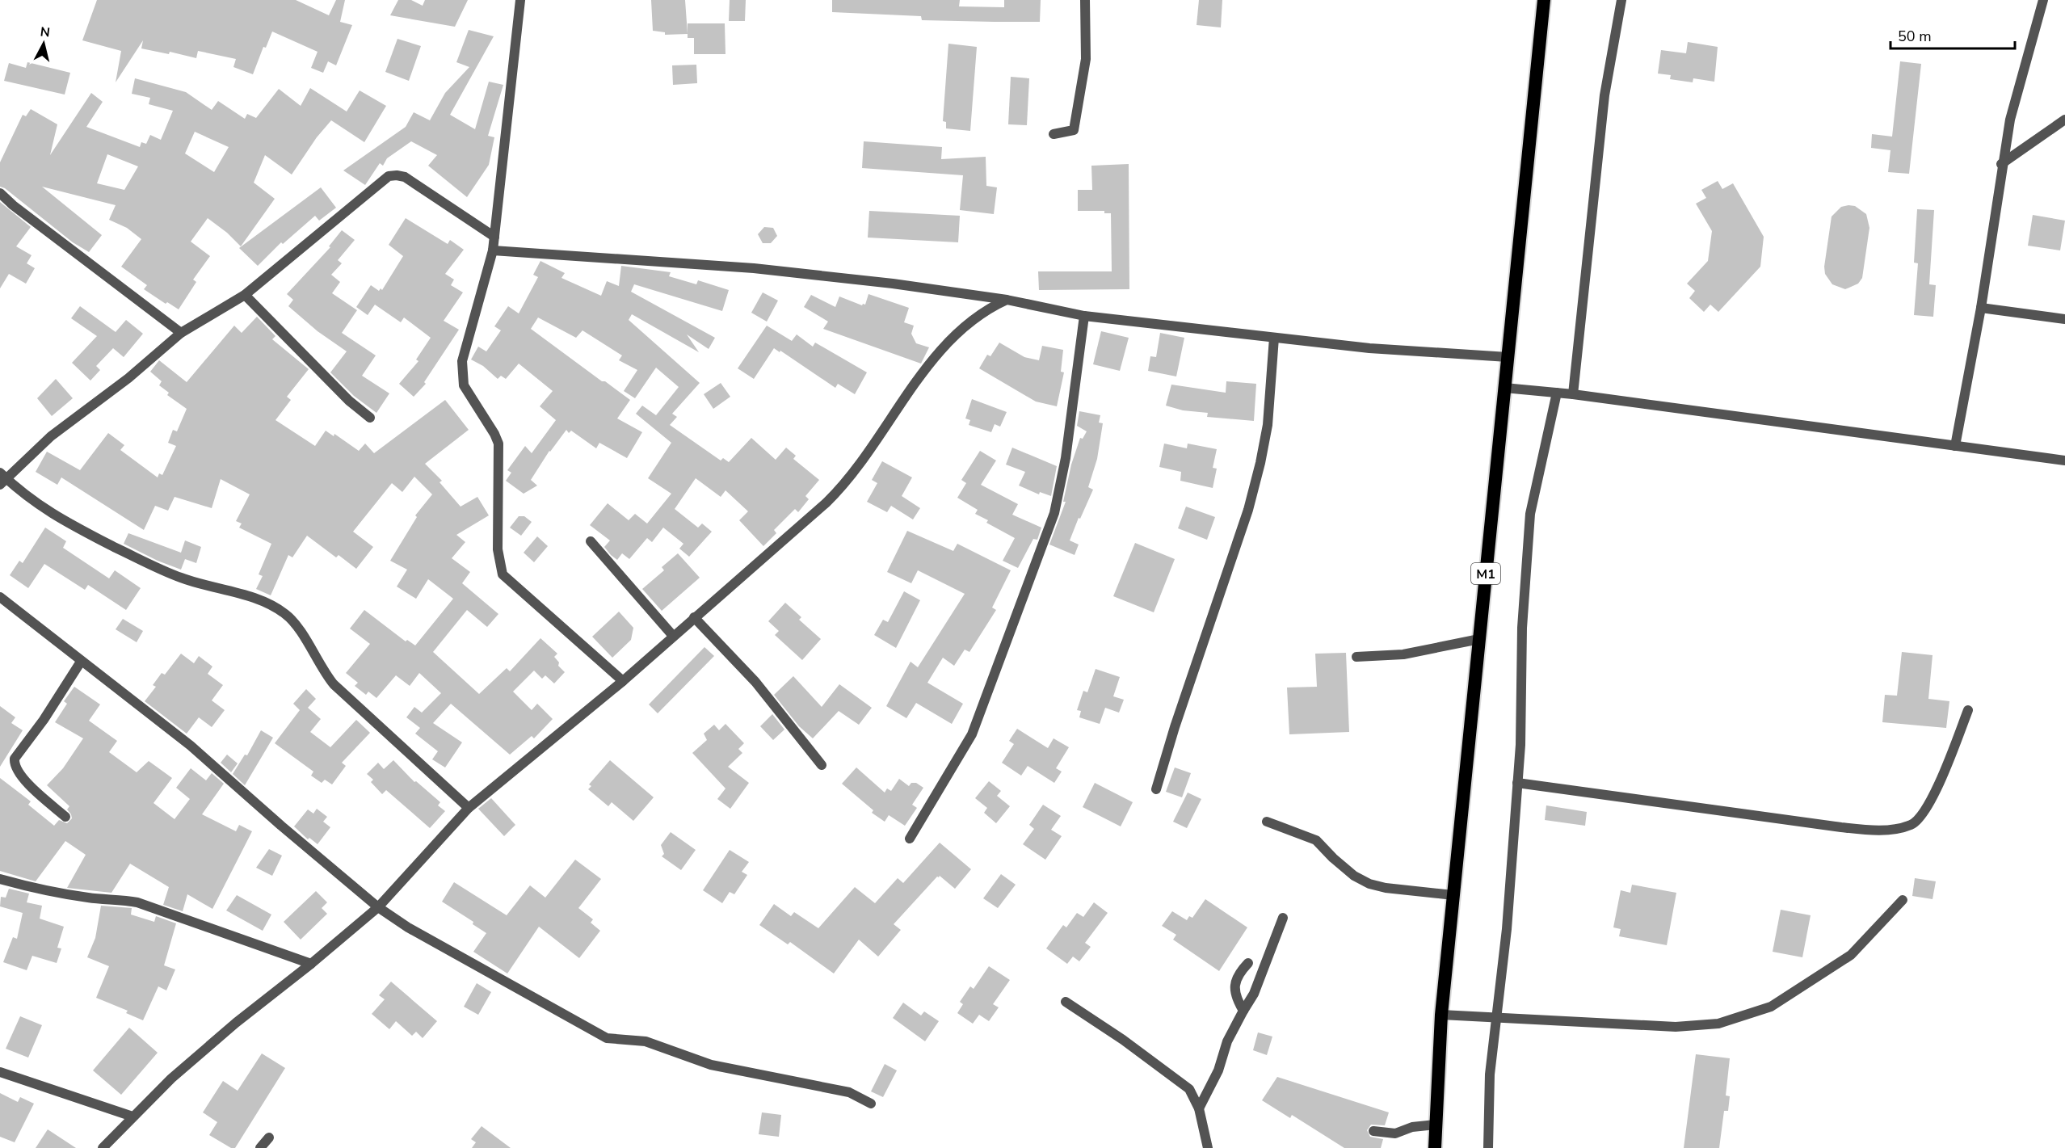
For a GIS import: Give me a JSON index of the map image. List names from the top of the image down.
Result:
{
  "streets": {
    "highway": ["M1"]
  },
  "scale_bar": "50 m",
  "north": "top"
}
